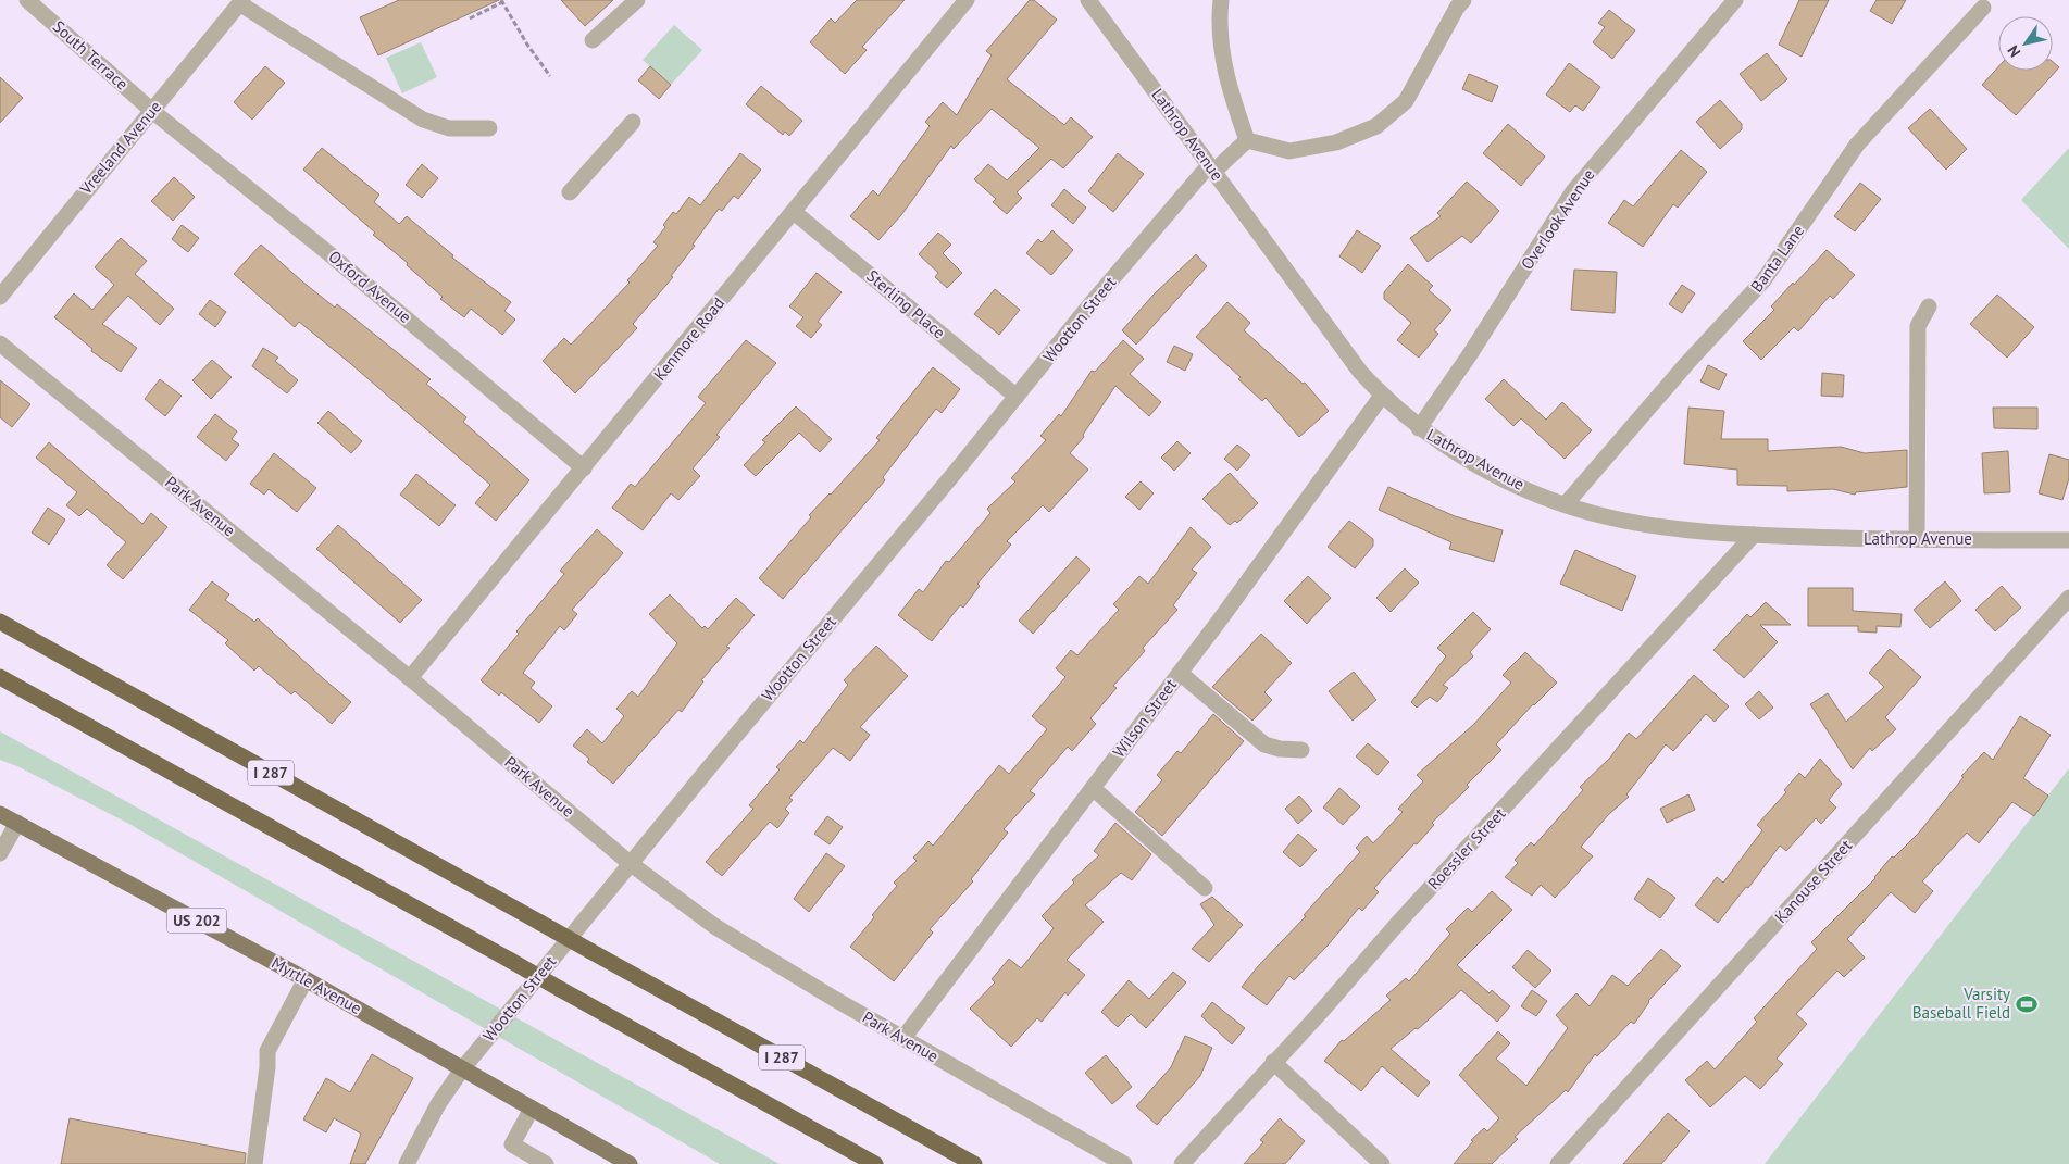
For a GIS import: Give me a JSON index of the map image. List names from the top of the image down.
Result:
{
  "streets": {
    "highway": ["I 287"],
    "main road": ["US 202", "Myrtle Avenue"],
    "street": [
      "South Terrace",
      "Lathrop Avenue",
      "Vreeland Avenue",
      "Overlook Avenue",
      "Banta Lane",
      "Oxford Avenue",
      "Sterling Place",
      "Wootton Street",
      "Kenmore Road",
      "Park Avenue",
      "Wilson Street",
      "Roessler Street",
      "Kanouse Street"
    ]
  },
  "crossings": [
    ["South Terrace", "Vreeland Avenue"],
    ["South Terrace", "Oxford Avenue"],
    ["Lathrop Avenue", "Overlook Avenue"],
    ["Lathrop Avenue", "Banta Lane"],
    ["Lathrop Avenue", "Wootton Street"],
    ["Lathrop Avenue", "Wilson Street"],
    ["Lathrop Avenue", "Roessler Street"],
    ["Vreeland Avenue", "Oxford Avenue"],
    ["Oxford Avenue", "Kenmore Road"],
    ["Sterling Place", "Wootton Street"],
    ["Sterling Place", "Kenmore Road"],
    ["Wootton Street", "Park Avenue"],
    ["Wootton Street", "Myrtle Avenue"],
    ["Kenmore Road", "Park Avenue"],
    ["Park Avenue", "Wilson Street"]
  ],
  "places": {
    "sports": ["Varsity Baseball Field"]
  },
  "north": "bottom left"
}
